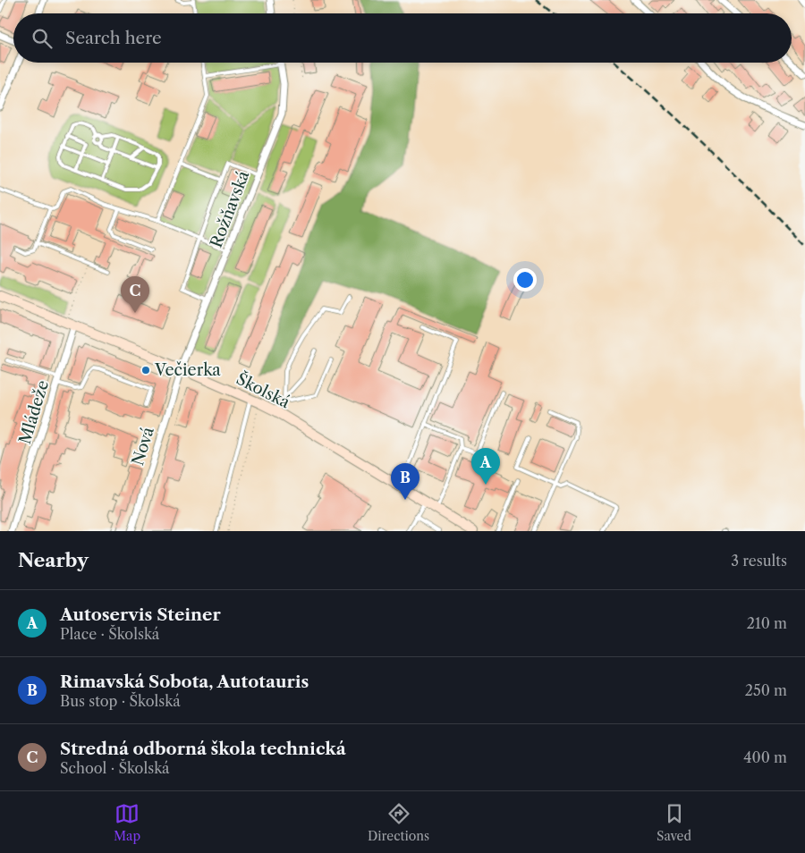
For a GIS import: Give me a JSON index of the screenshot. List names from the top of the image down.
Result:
{
  "streets": {
    "main road": ["Školská"],
    "street": ["Rožňavská", "Mládeže", "Nová"]
  },
  "crossings": [
    ["Rožňavská", "Školská"],
    ["Rožňavská", "Nová"],
    ["Školská", "Mládeže"],
    ["Školská", "Nová"]
  ],
  "places": ["Večierka"],
  "page": {
    "search": "Search here",
    "pins": ["C", "A", "B"],
    "heading": ["Nearby", "3 results"],
    "list": [
      {
        "mark": "A",
        "name": "Autoservis Steiner",
        "note": "Place · Školská",
        "value": "210 m"
      },
      {
        "mark": "B",
        "name": "Rimavská Sobota, Autotauris",
        "note": "Bus stop · Školská",
        "value": "250 m"
      },
      {
        "mark": "C",
        "name": "Stredná odborná škola technická",
        "note": "School · Školská",
        "value": "400 m"
      }
    ],
    "nav": ["Map", "Directions", "Saved"]
  }
}
